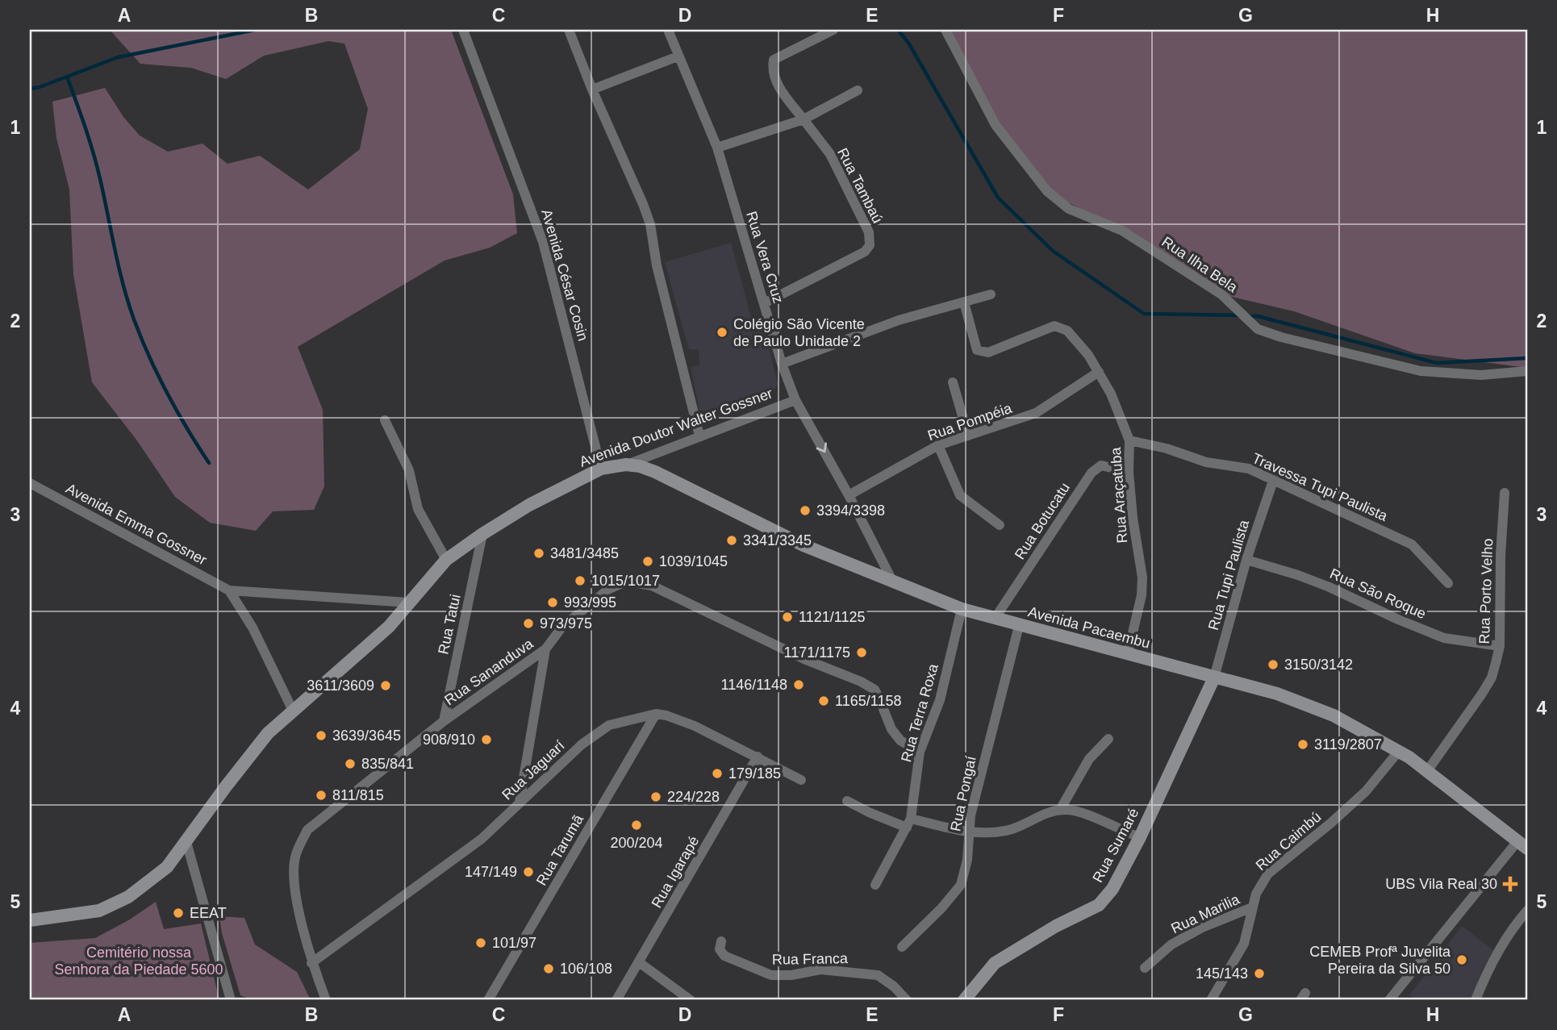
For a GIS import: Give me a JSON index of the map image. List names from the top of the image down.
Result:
{
  "streets": {
    "main road": ["Avenida Doutor Walter Gossner", "Avenida Pacaembu", "Rua Sumaré"],
    "street": [
      "Rua Tambaú",
      "Rua Vera Cruz",
      "Rua Ilha Bela",
      "Avenida César Cosin",
      "Rua Pompéia",
      "Travessa Tupi Paulista",
      "Rua Araçatuba",
      "Rua Botucatu",
      "Avenida Emma Gossner",
      "Rua Tupi Paulista",
      "Rua Porto Velho",
      "Rua São Roque",
      "Rua Tatui",
      "Rua Sananduva",
      "Rua Terra Roxa",
      "Rua Jaguarí",
      "Rua Pongaí",
      "Rua Caimbú",
      "Rua Tarumã",
      "Rua Igarapé",
      "Rua Marilia",
      "Rua Franca"
    ]
  },
  "crossings": [
    ["Rua Tambaú", "Rua Vera Cruz"],
    ["Rua Vera Cruz", "Rua Pompéia"],
    ["Rua Vera Cruz", "Avenida Doutor Walter Gossner"],
    ["Rua Vera Cruz", "Avenida Pacaembu"],
    ["Avenida César Cosin", "Avenida Doutor Walter Gossner"],
    ["Rua Pompéia", "Rua Araçatuba"],
    ["Avenida Doutor Walter Gossner", "Avenida Emma Gossner"],
    ["Avenida Doutor Walter Gossner", "Rua Tatui"],
    ["Avenida Doutor Walter Gossner", "Avenida Pacaembu"],
    ["Travessa Tupi Paulista", "Rua Araçatuba"],
    ["Travessa Tupi Paulista", "Rua Tupi Paulista"],
    ["Rua Araçatuba", "Rua Botucatu"],
    ["Rua Araçatuba", "Avenida Pacaembu"],
    ["Rua Botucatu", "Avenida Pacaembu"],
    ["Rua Tupi Paulista", "Rua São Roque"],
    ["Rua Tupi Paulista", "Avenida Pacaembu"],
    ["Rua Tupi Paulista", "Rua Sumaré"],
    ["Rua Porto Velho", "Rua São Roque"],
    ["Rua Porto Velho", "Avenida Pacaembu"],
    ["Rua Tatui", "Rua Sananduva"],
    ["Avenida Pacaembu", "Rua Terra Roxa"],
    ["Avenida Pacaembu", "Rua Pongaí"],
    ["Avenida Pacaembu", "Rua Caimbú"],
    ["Avenida Pacaembu", "Rua Sumaré"],
    ["Rua Sananduva", "Rua Terra Roxa"],
    ["Rua Sananduva", "Rua Jaguarí"],
    ["Rua Jaguarí", "Rua Tarumã"],
    ["Rua Caimbú", "Rua Marilia"]
  ],
  "parks": ["Cemitério nossa Senhora da Piedade 5600"],
  "places": {
    "other": [
      "Colégio São Vicente de Paulo Unidade 2",
      "3394/3398",
      "3341/3345",
      "3481/3485",
      "1039/1045",
      "1015/1017",
      "993/995",
      "1121/1125",
      "973/975",
      "1171/1175",
      "3150/3142",
      "1146/1148",
      "3611/3609",
      "1165/1158",
      "3639/3645",
      "908/910",
      "3119/2807",
      "835/841",
      "179/185",
      "811/815",
      "224/228",
      "200/204",
      "147/149",
      "EEAT",
      "101/97",
      "CEMEB Profª Juvelita Pereira da Silva 50",
      "106/108",
      "145/143"
    ],
    "health": ["UBS Vila Real 30"]
  },
  "grid": {
    "columns": [
      "A",
      "B",
      "C",
      "D",
      "E",
      "F",
      "G",
      "H"
    ],
    "rows": [
      "1",
      "2",
      "3",
      "4",
      "5"
    ]
  }
}
